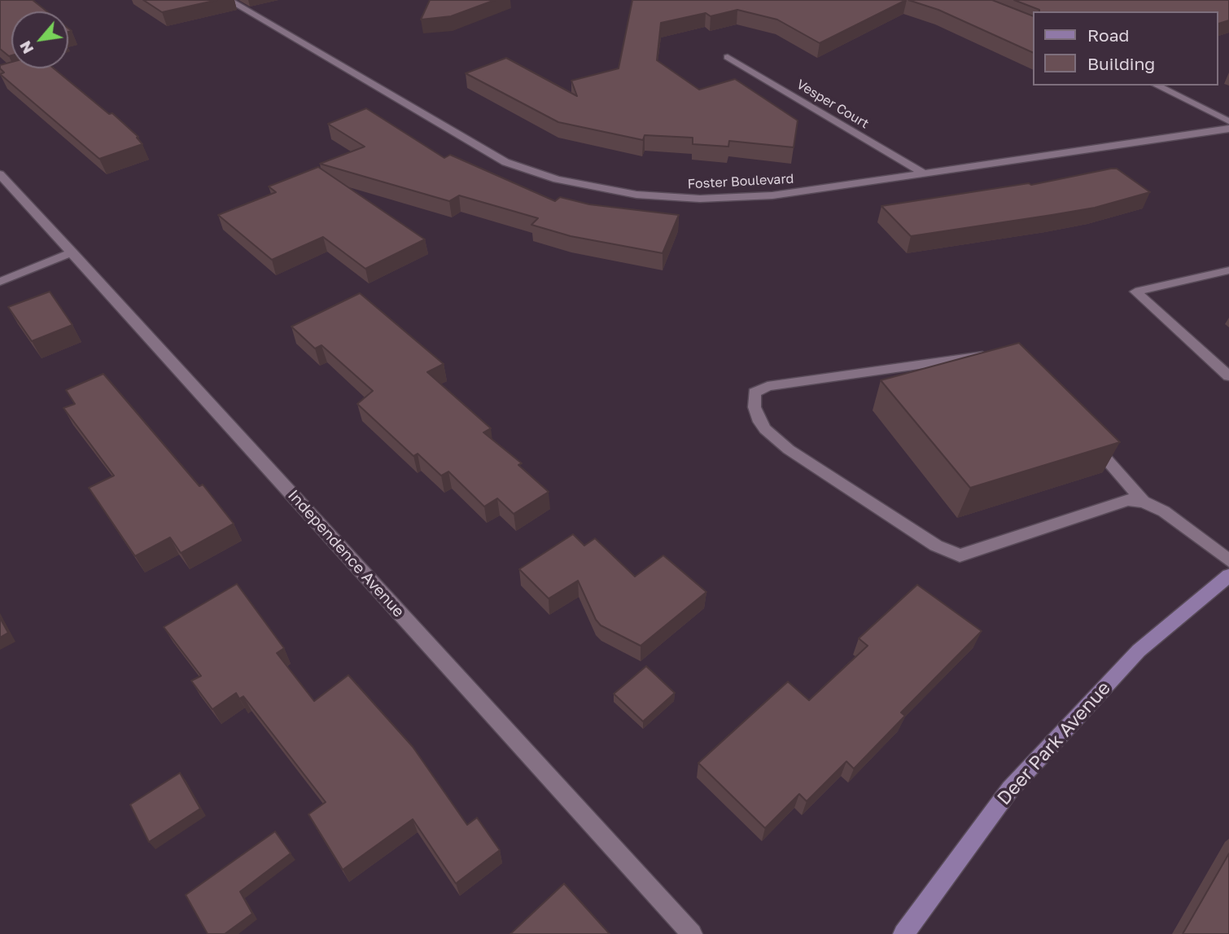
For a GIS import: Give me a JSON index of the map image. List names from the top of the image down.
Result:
{
  "streets": {
    "main road": ["Deer Park Avenue"],
    "street": ["Vesper Court", "Foster Boulevard", "Independence Avenue"]
  },
  "crossings": [
    ["Vesper Court", "Foster Boulevard"]
  ],
  "legend": ["Road", "Building"],
  "north": "bottom left"
}
